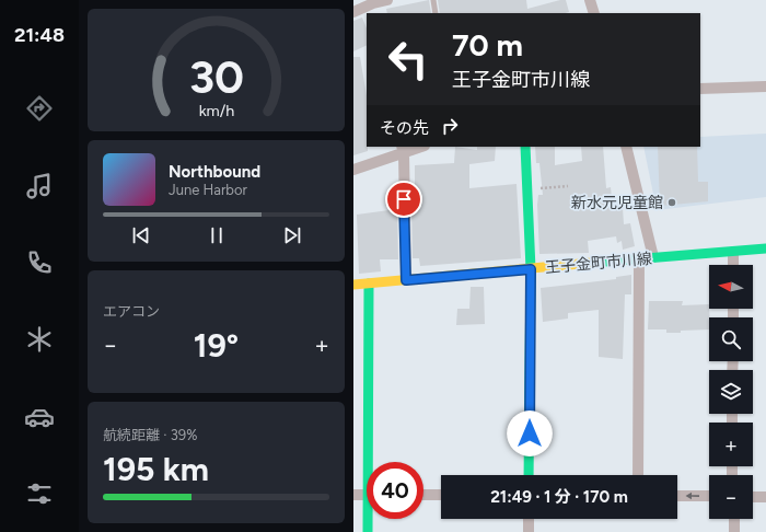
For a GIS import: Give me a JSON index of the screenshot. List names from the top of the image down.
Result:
{
  "streets": {
    "street": ["王子金町市川線"]
  },
  "places": ["新水元児童館"],
  "north": "left",
  "page": {
    "tabs": "21:48",
    "turn": ["70 m", "王子金町市川線"],
    "then": "その先",
    "song": ["Northbound", "June Harbor"],
    "map_buttons": ["+", "−"],
    "tile": [
      "エアコン",
      ["航続距離 · 39%", "195 km"]
    ],
    "heat": ["−", "19°", "+"],
    "limit": "40",
    "trip": "21:49 · 1 分 · 170 m",
    "gauge": ["30", "km/h"]
  }
}
